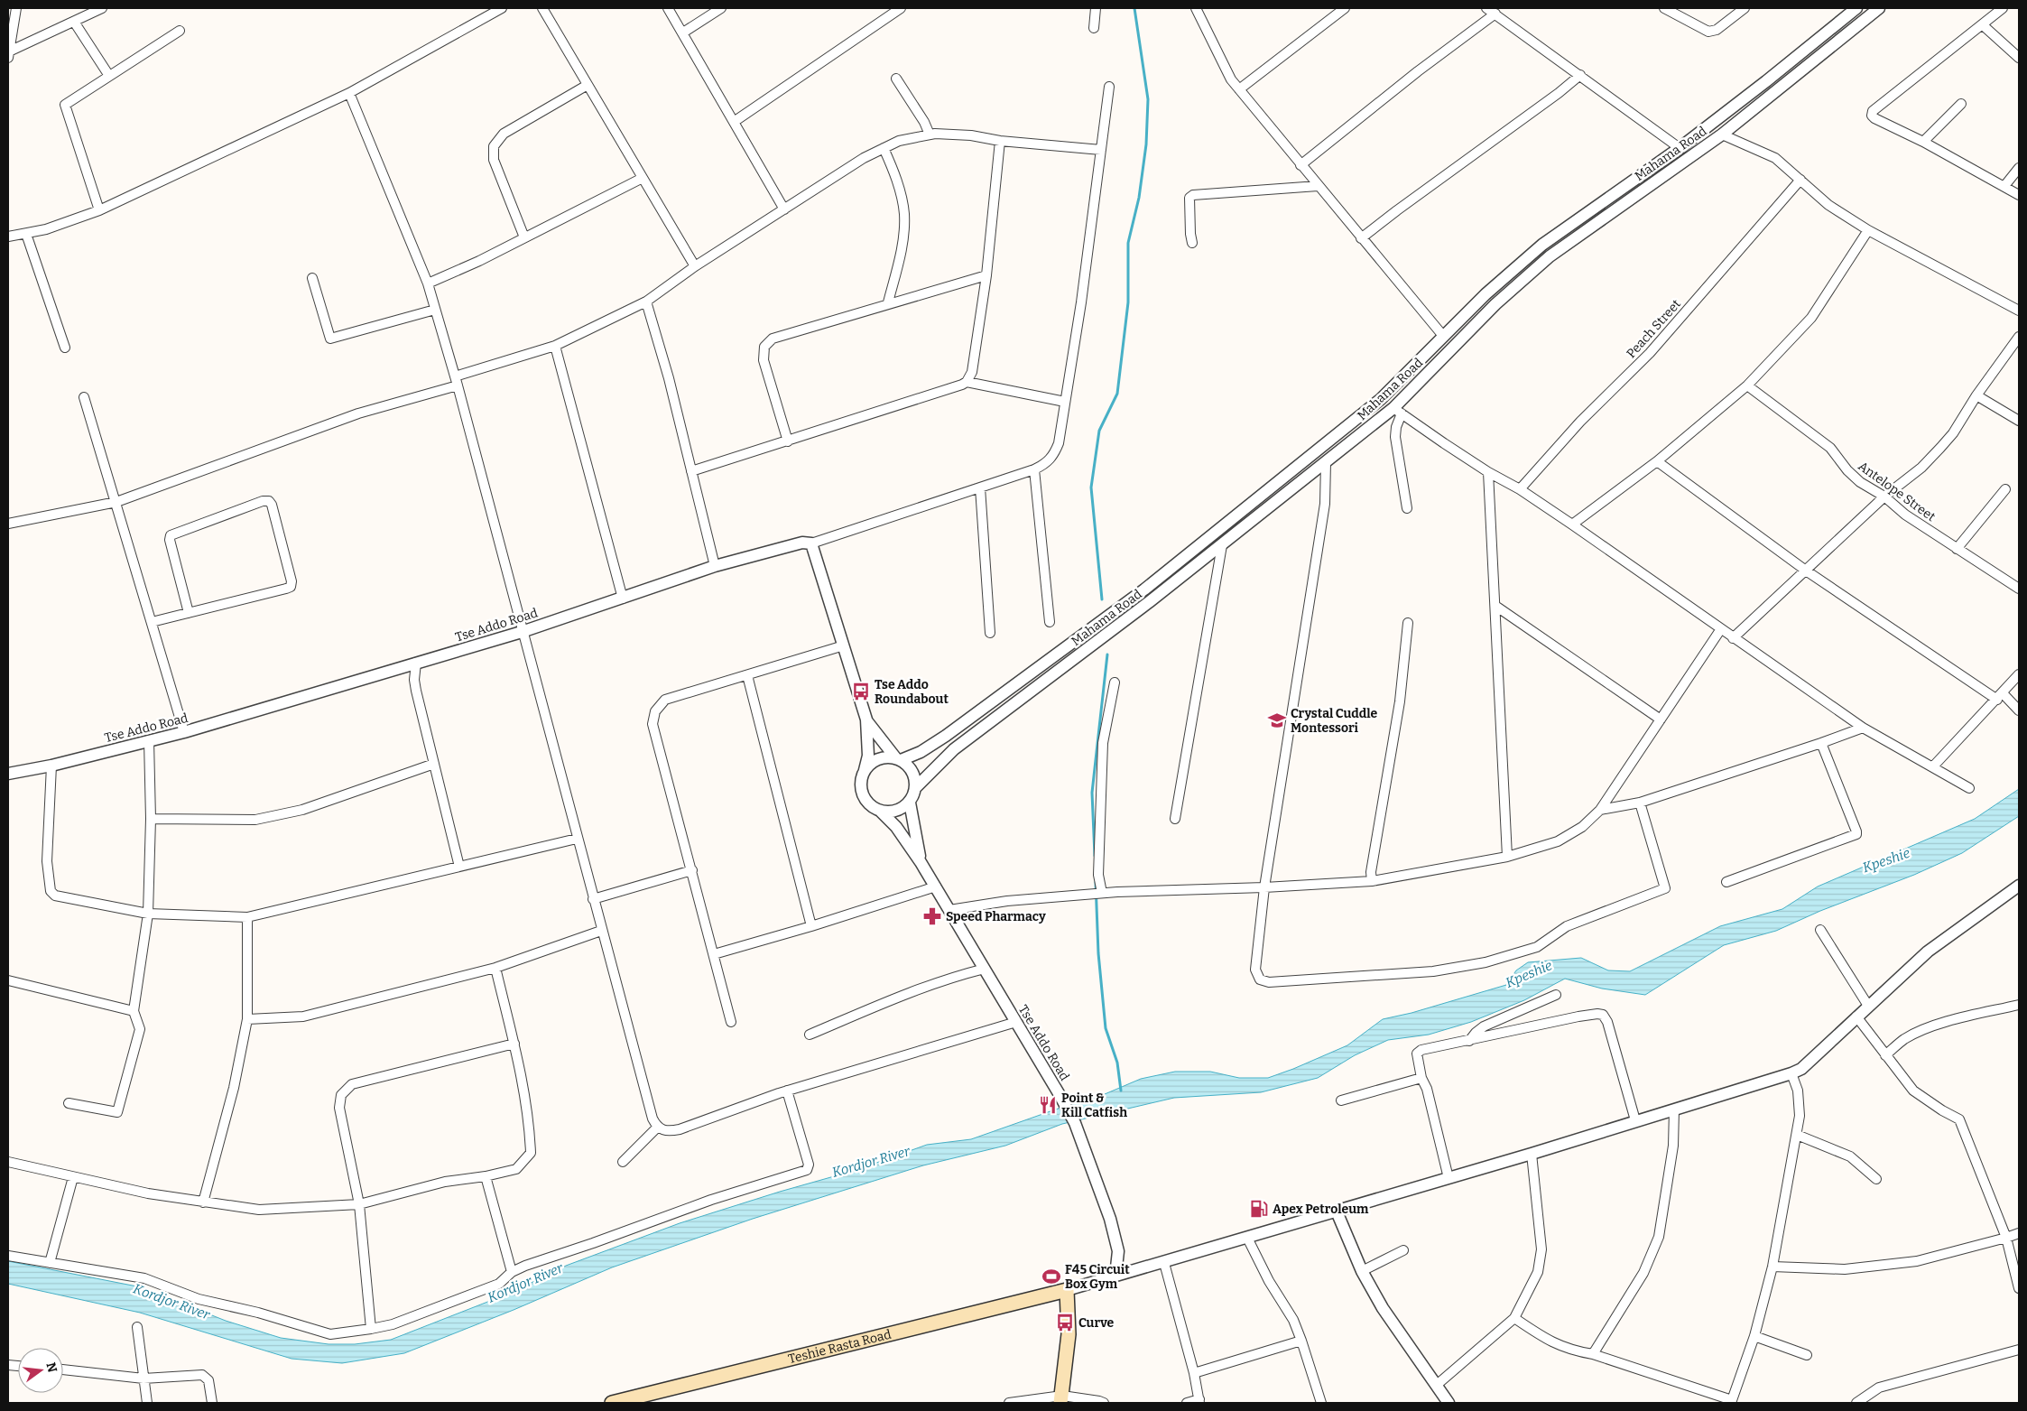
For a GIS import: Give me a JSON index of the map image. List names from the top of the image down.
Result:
{
  "streets": {
    "main road": ["Teshie Rasta Road"],
    "street": [
      "Mahama Road",
      "Peach Street",
      "Antelope Street",
      "Tse Addo Road"
    ]
  },
  "crossings": [
    ["Mahama Road", "Tse Addo Road"]
  ],
  "water": ["Kpeshie", "Kordjor River"],
  "places": {
    "bus stop": ["Tse Addo Roundabout", "Curve"],
    "school or university": ["Crystal Cuddle Montessori"],
    "pharmacy": ["Speed Pharmacy"],
    "restaurant": ["Point & Kill Catfish"],
    "fuel station": ["Apex Petroleum"],
    "sports": ["F45 Circuit Box Gym"]
  },
  "north": "right"
}
